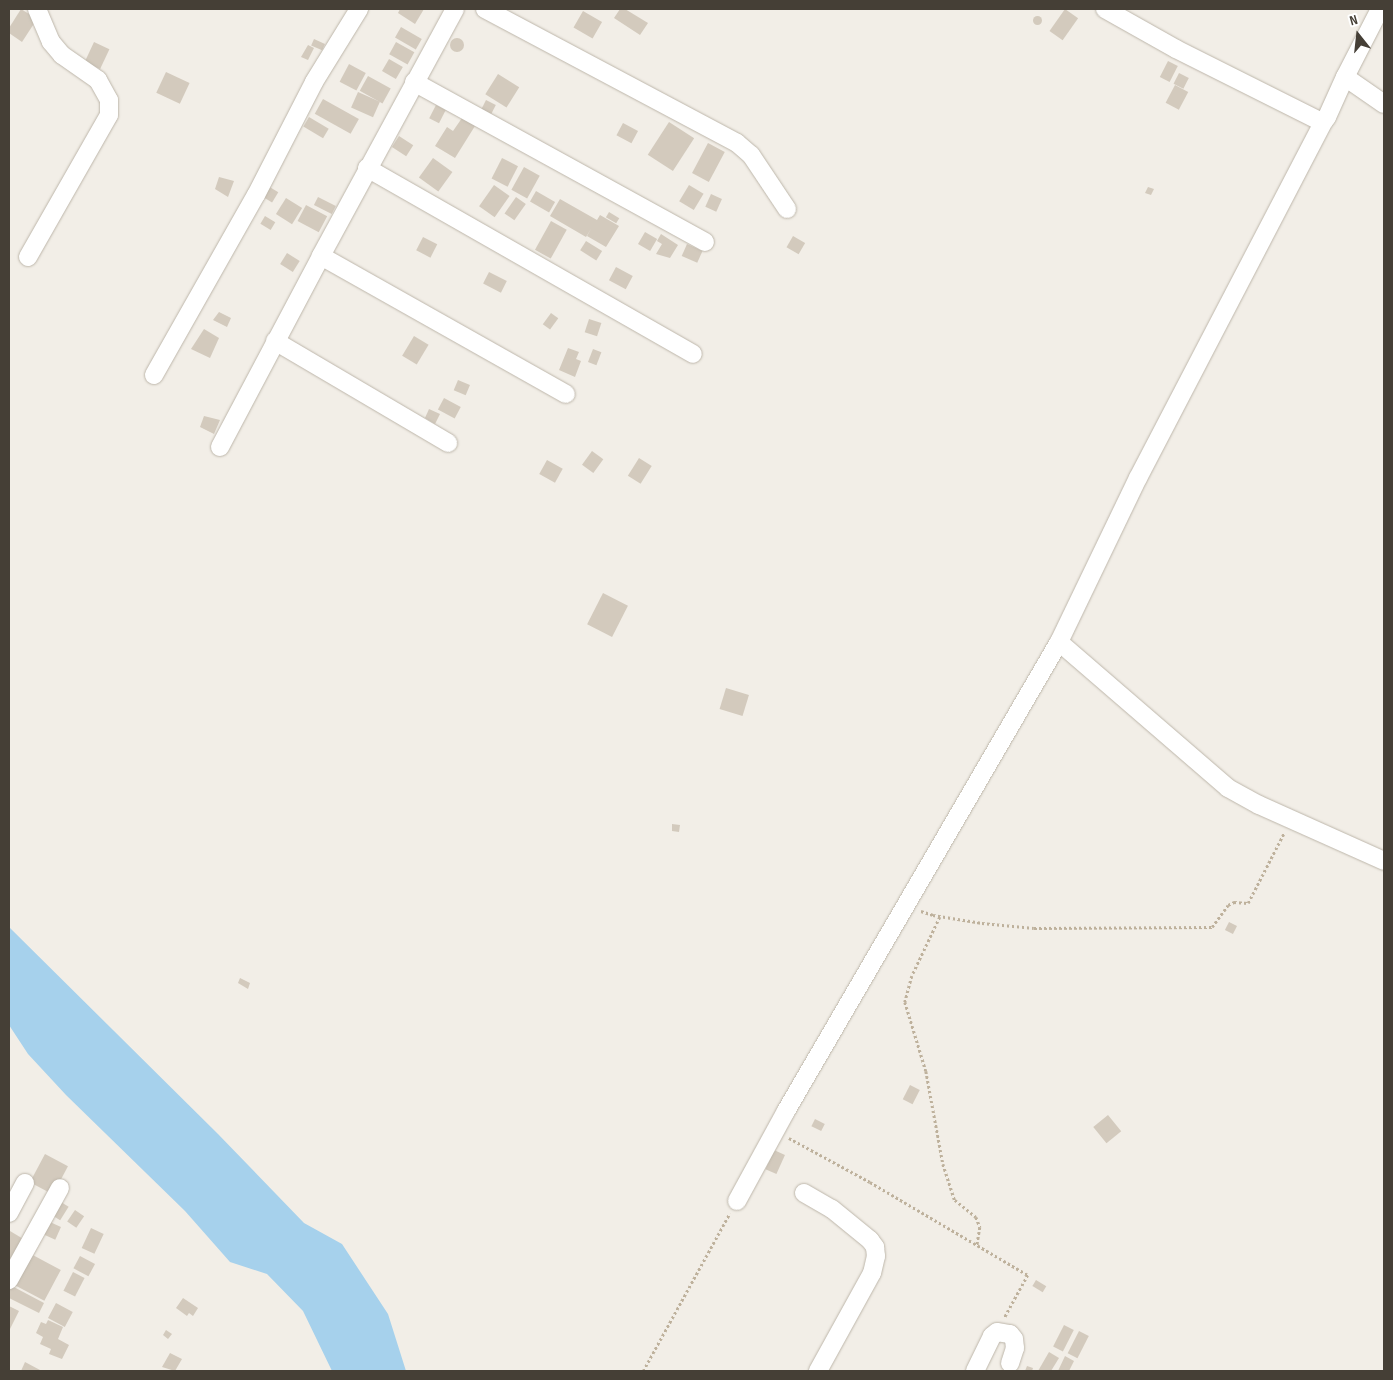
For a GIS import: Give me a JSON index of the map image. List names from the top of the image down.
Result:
{
  "north": "top"
}
